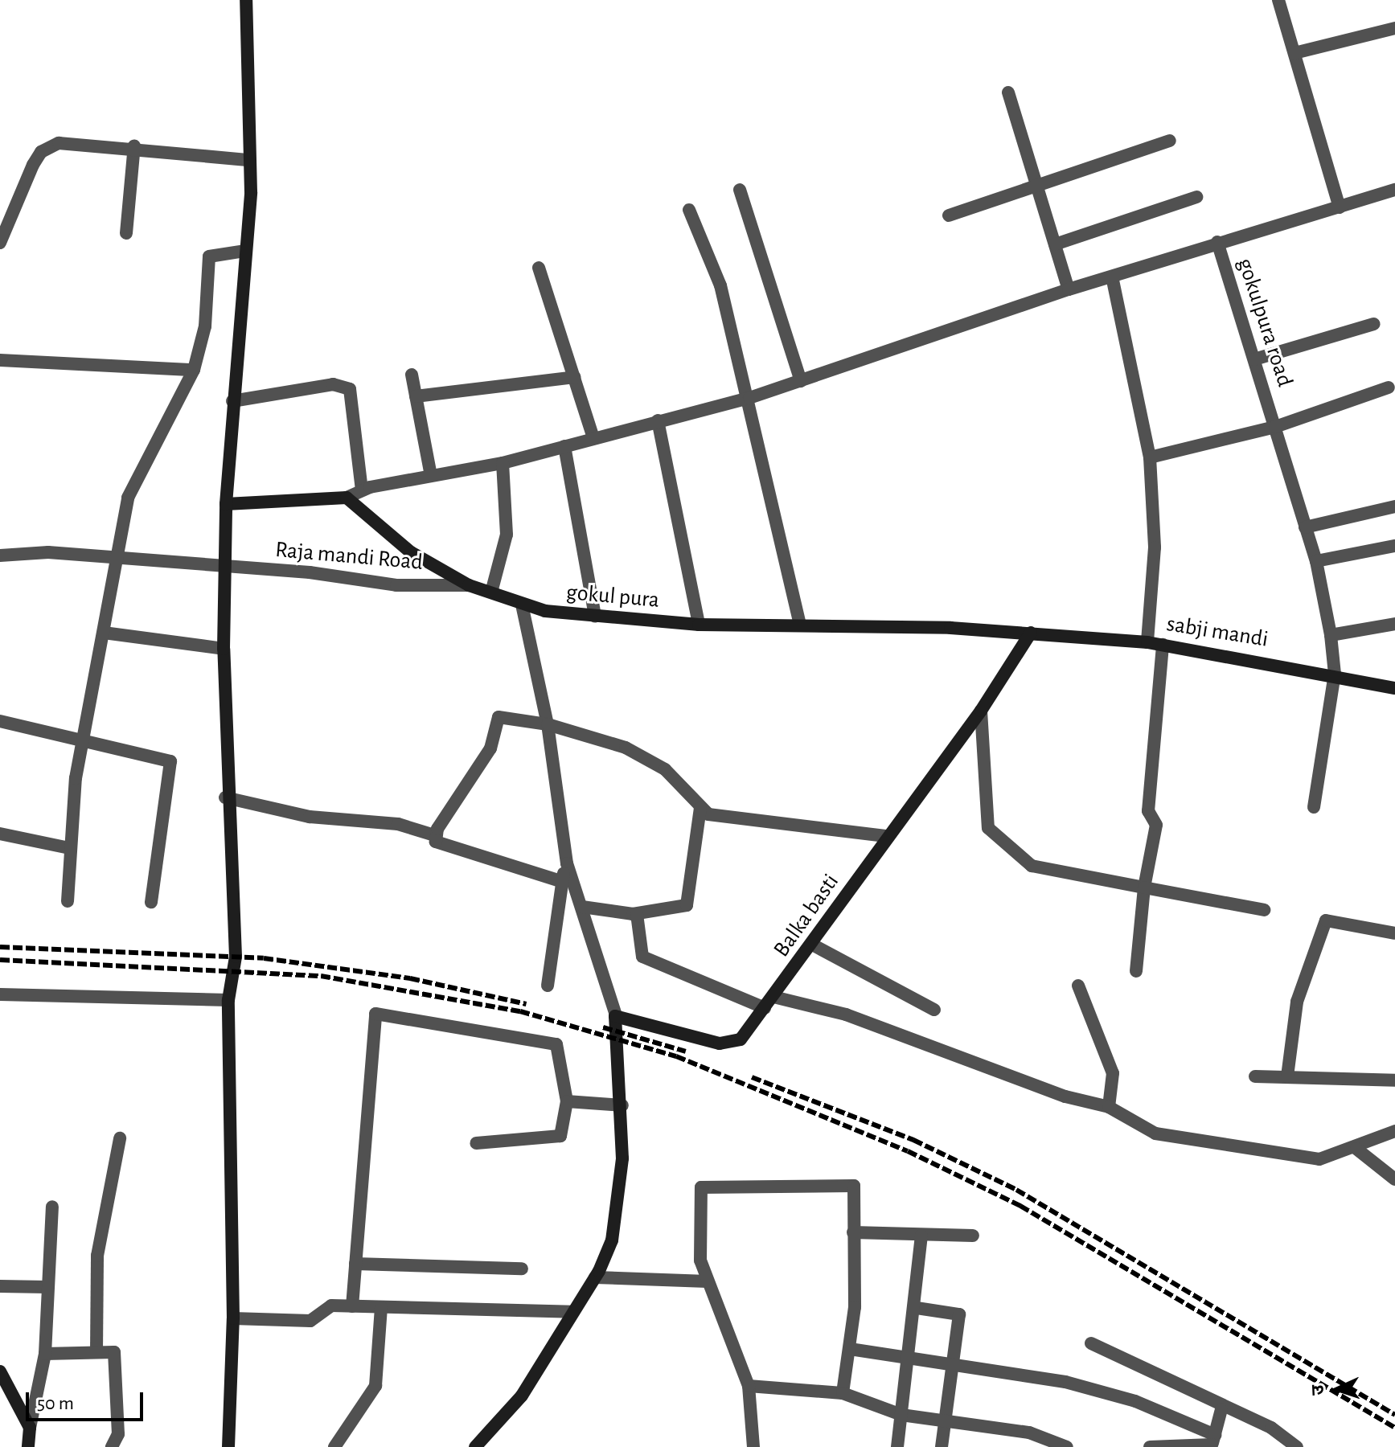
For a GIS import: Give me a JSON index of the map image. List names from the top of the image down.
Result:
{
  "streets": {
    "street": [
      "gokulpura road",
      "Raja mandi Road",
      "gokul pura",
      "sabji mandi",
      "Balka basti"
    ]
  },
  "crossings": [
    ["gokulpura road", "sabji mandi"],
    ["Raja mandi Road", "gokul pura"],
    ["gokul pura", "sabji mandi"],
    ["gokul pura", "Balka basti"],
    ["sabji mandi", "Balka basti"]
  ],
  "scale_bar": "50 m",
  "north": "left"
}
